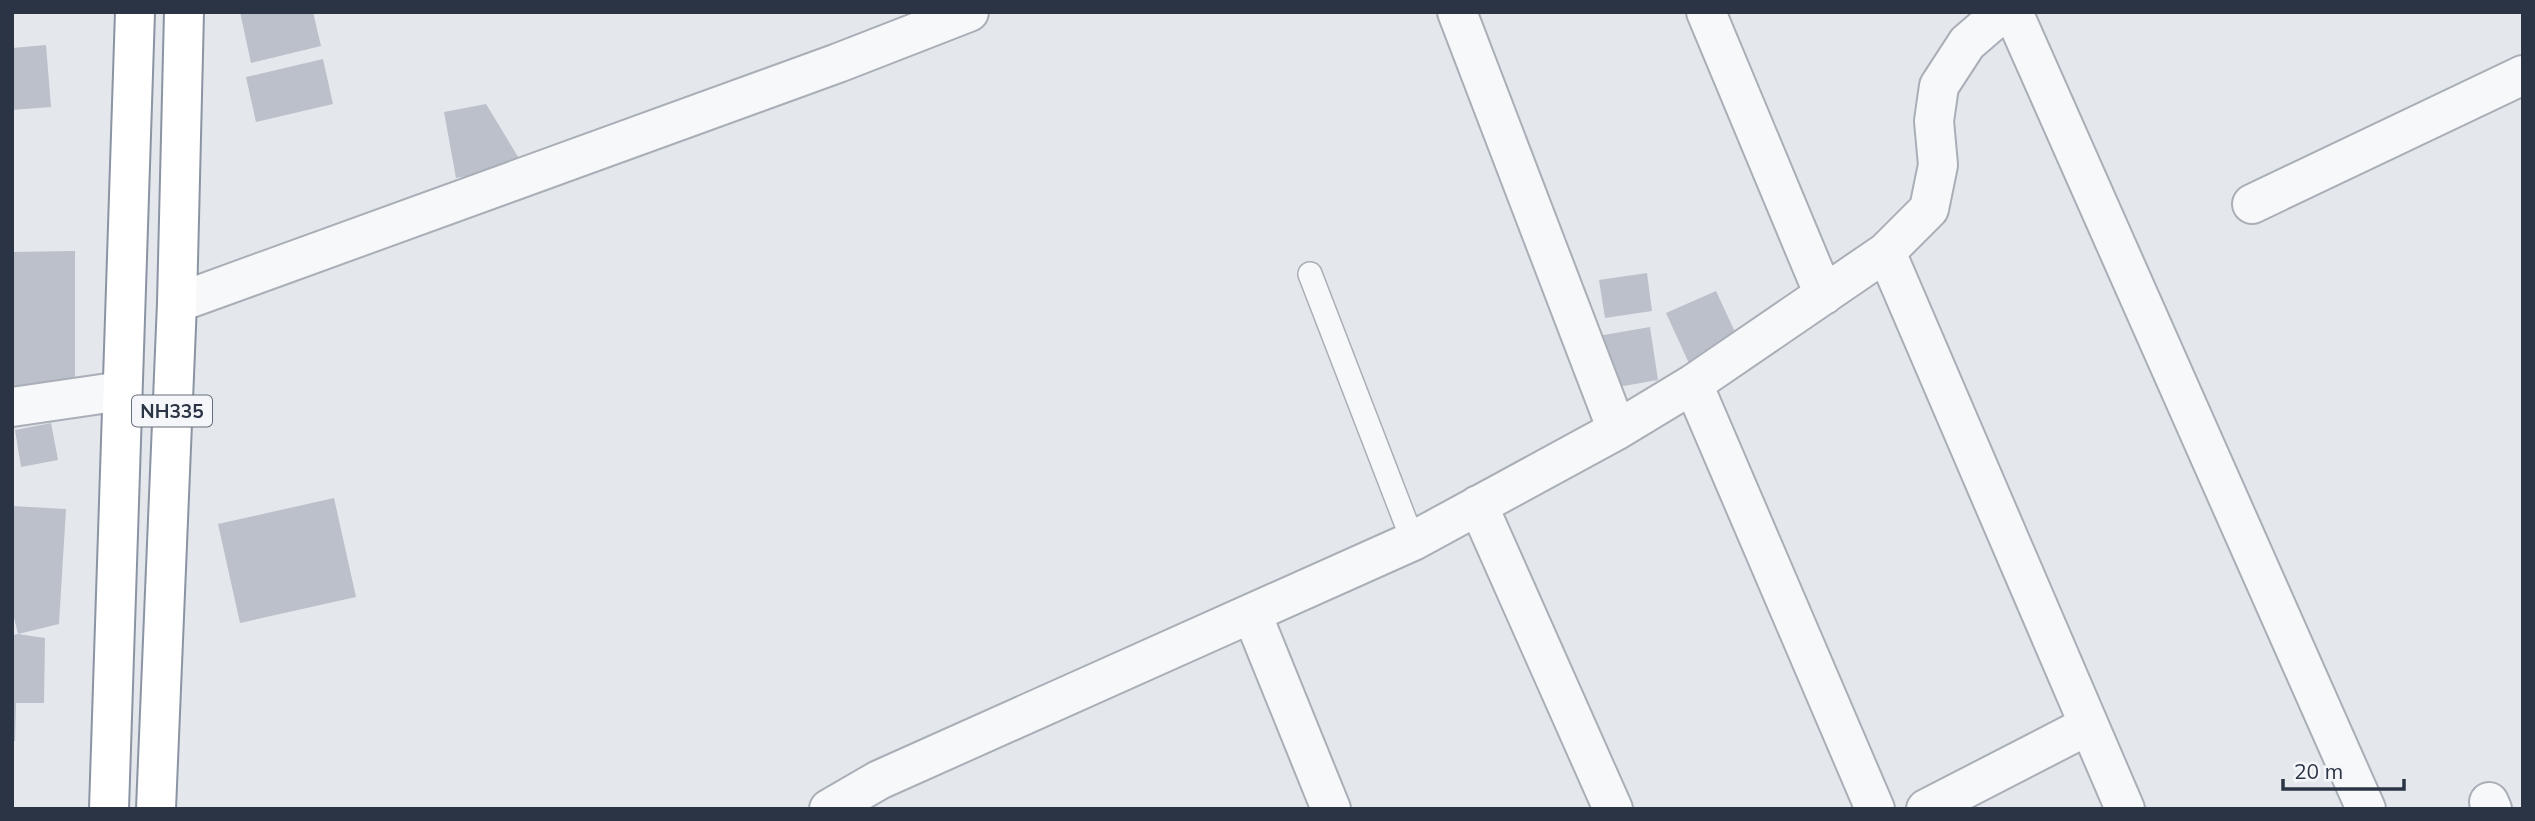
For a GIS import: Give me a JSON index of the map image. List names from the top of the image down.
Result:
{
  "streets": {
    "highway": ["NH335"]
  },
  "scale_bar": "20 m"
}
